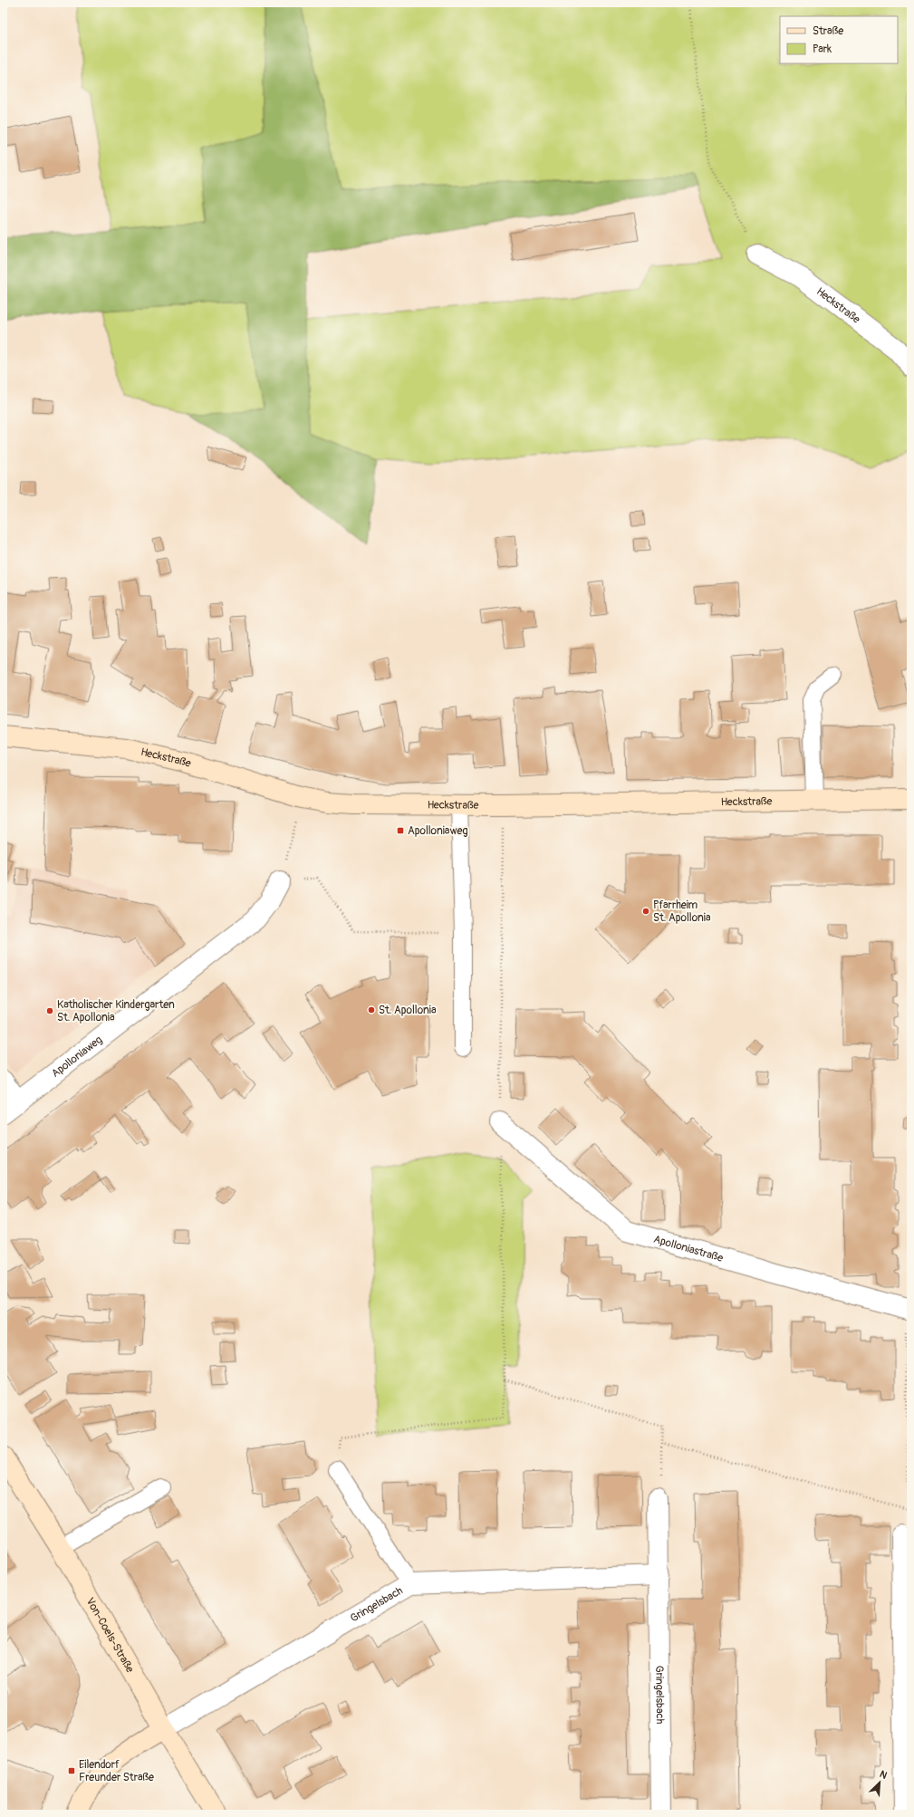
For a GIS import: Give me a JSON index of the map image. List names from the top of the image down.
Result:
{
  "streets": {
    "main road": ["Heckstraße", "Von-Coels-Straße"],
    "street": ["Apolloniaweg", "Apolloniastraße", "Gringelsbach"]
  },
  "crossings": [
    ["Gringelsbach", "Von-Coels-Straße"]
  ],
  "places": {
    "transit": ["Apolloniaweg", "Eilendorf Freunder Straße"],
    "other": ["Pfarrheim St. Apollonia", "St. Apollonia", "Katholischer Kindergarten St. Apollonia"]
  },
  "legend": ["Straße", "Park"],
  "north": "top right"
}
